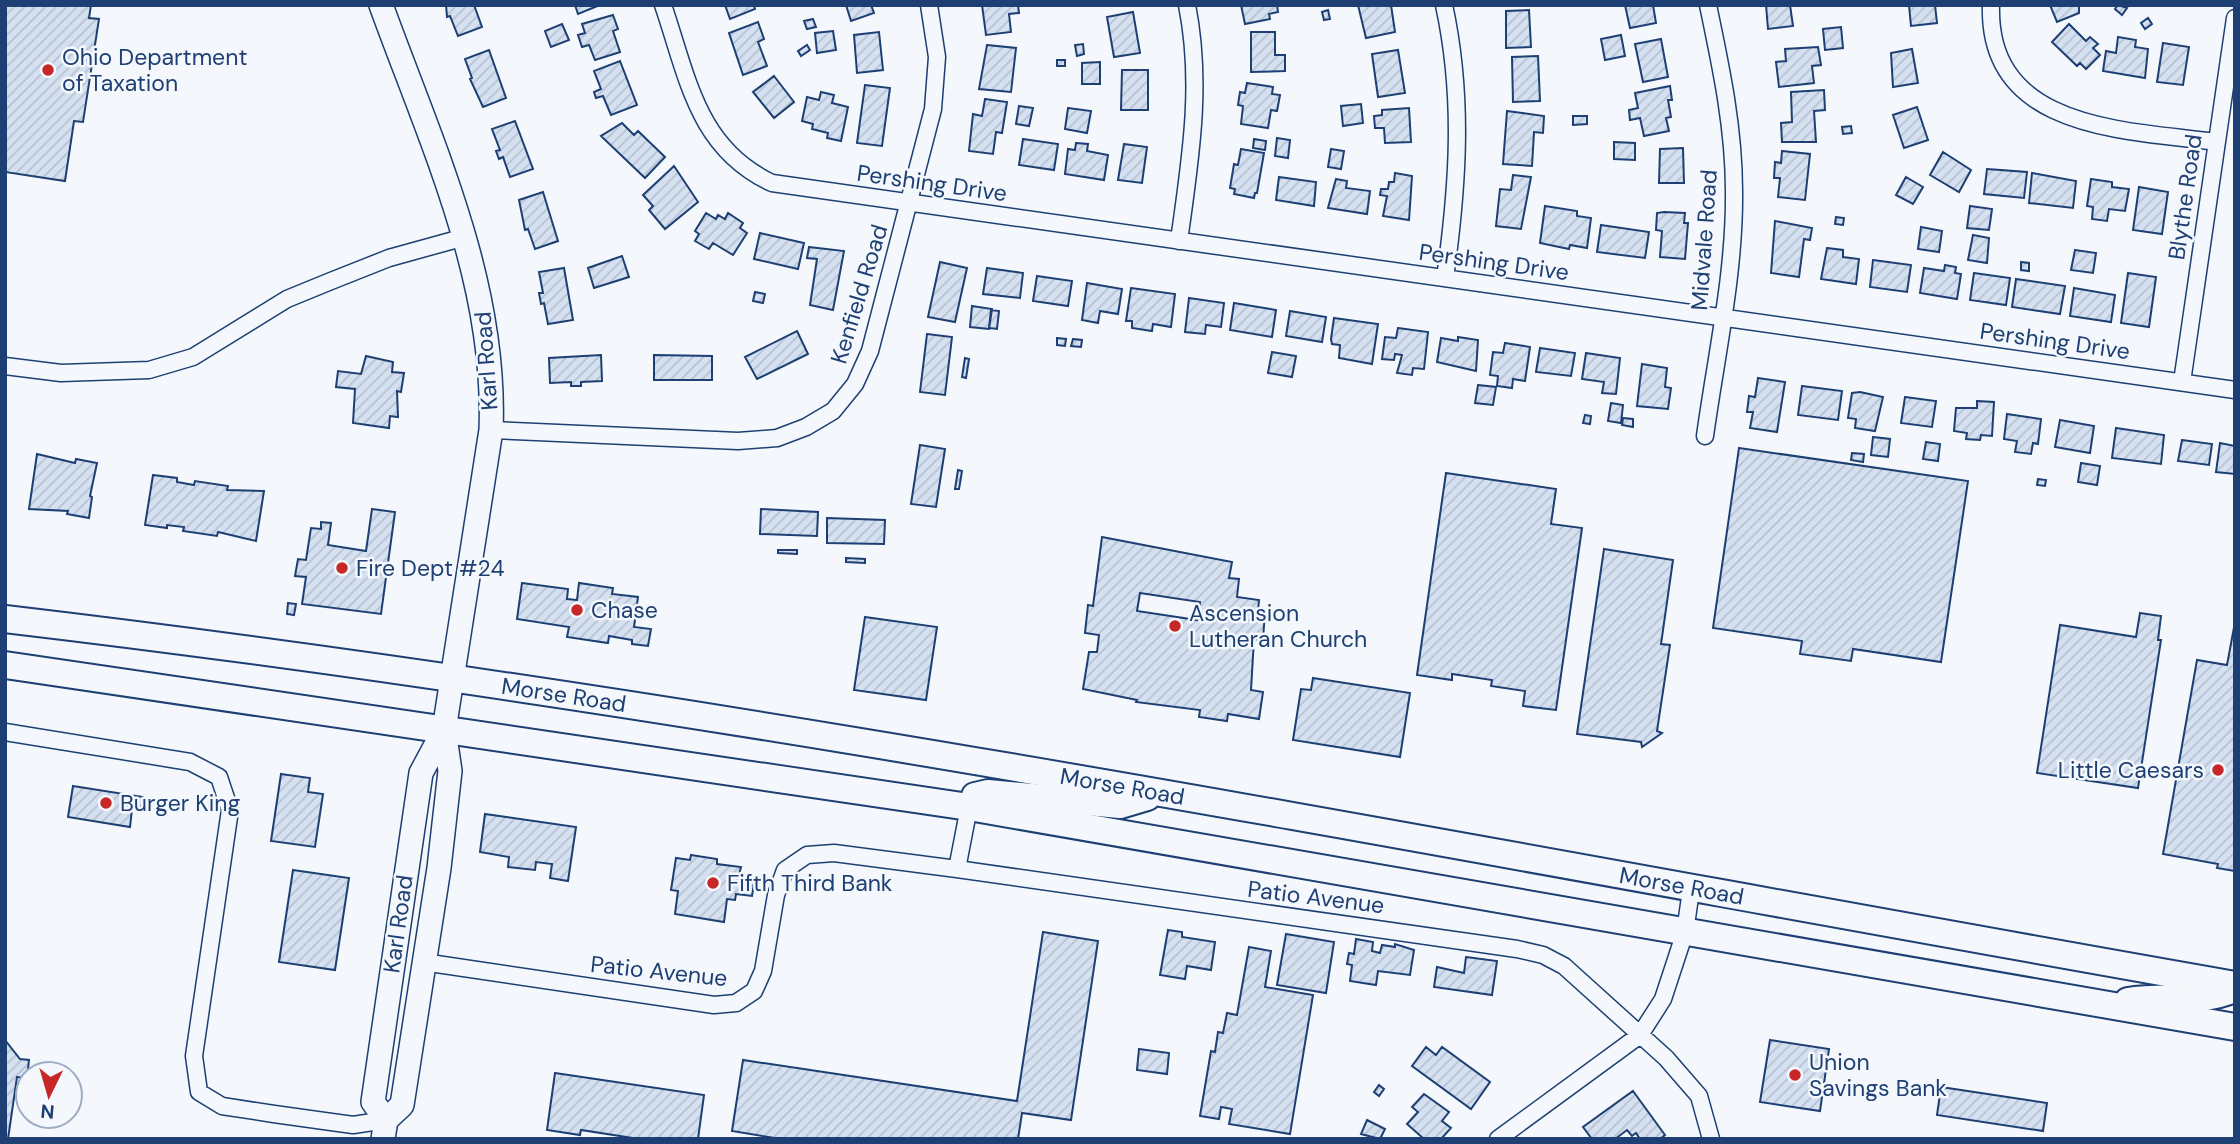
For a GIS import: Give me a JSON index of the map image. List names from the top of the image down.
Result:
{
  "streets": {
    "main road": ["Karl Road", "Morse Road"],
    "street": [
      "Pershing Drive",
      "Blythe Road",
      "Midvale Road",
      "Kenfield Road",
      "Patio Avenue"
    ]
  },
  "crossings": [
    ["Pershing Drive", "Blythe Road"],
    ["Pershing Drive", "Midvale Road"],
    ["Pershing Drive", "Kenfield Road"],
    ["Kenfield Road", "Karl Road"],
    ["Karl Road", "Morse Road"],
    ["Karl Road", "Patio Avenue"]
  ],
  "places": [
    "Ohio Department of Taxation",
    "Fire Dept #24",
    "Chase",
    "Ascension Lutheran Church",
    "Little Caesars",
    "Burger King",
    "Fifth Third Bank",
    "Union Savings Bank"
  ],
  "north": "bottom"
}
